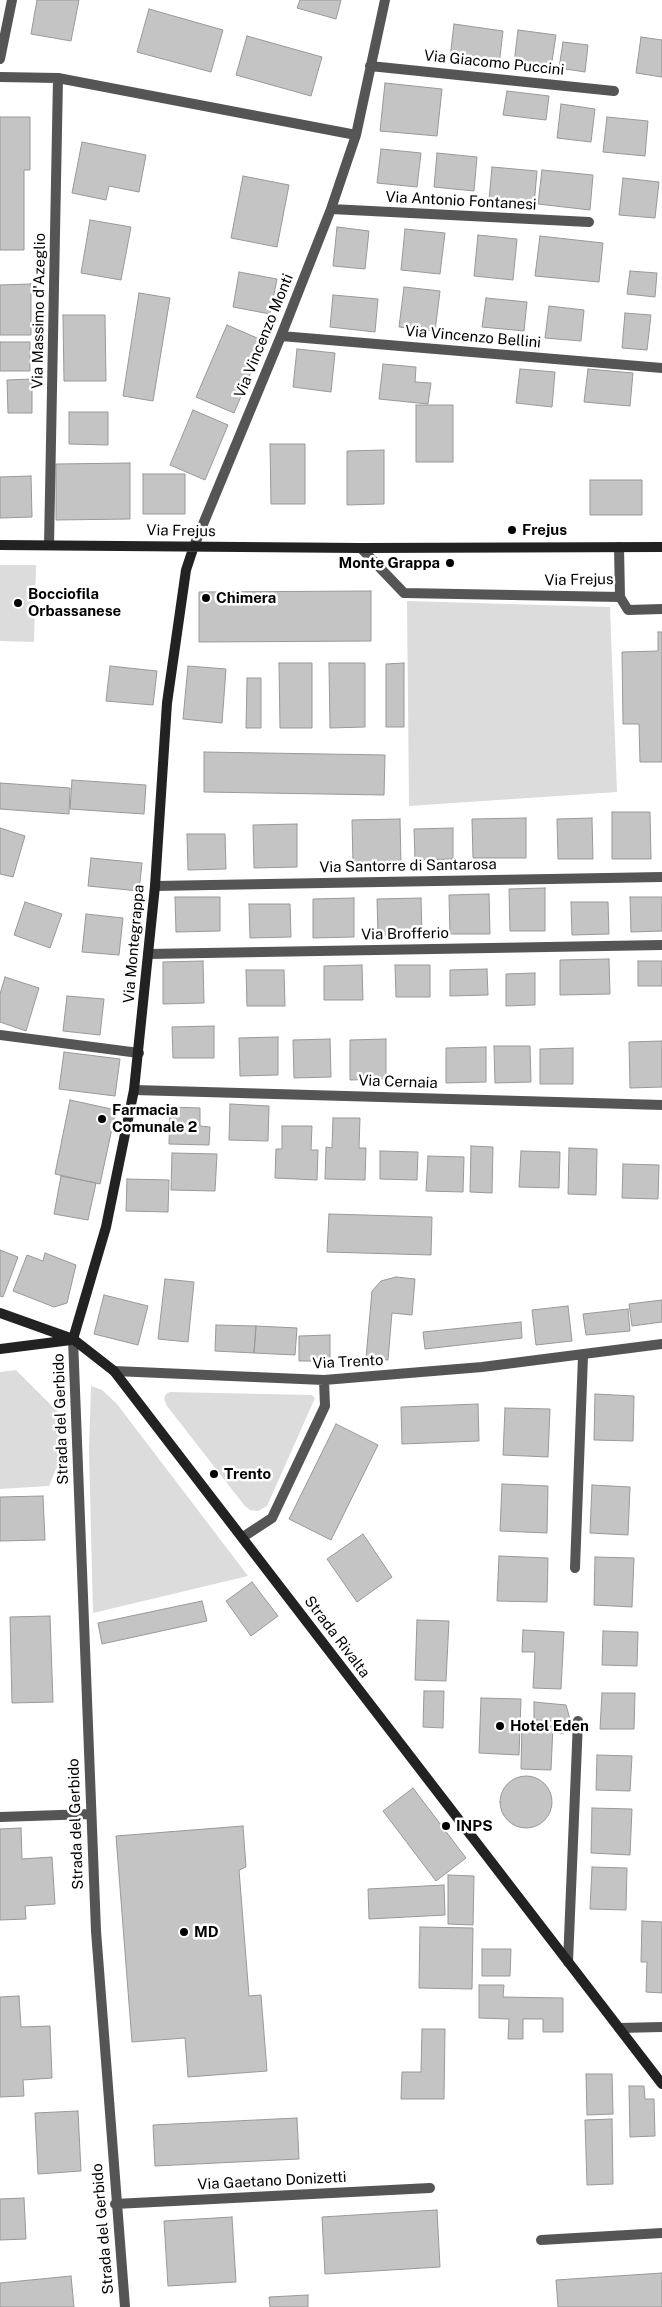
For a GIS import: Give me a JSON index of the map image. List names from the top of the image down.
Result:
{
  "streets": {
    "street": [
      "Via Giacomo Puccini",
      "Via Antonio Fontanesi",
      "Via Massimo d'Azeglio",
      "Via Vincenzo Monti",
      "Via Vincenzo Bellini",
      "Via Frejus",
      "Via Santorre di Santarosa",
      "Via Brofferio",
      "Via Montegrappa",
      "Via Cernaia",
      "Via Trento",
      "Strada del Gerbido",
      "Strada Rivalta",
      "Via Gaetano Donizetti"
    ]
  },
  "crossings": [
    ["Via Giacomo Puccini", "Via Vincenzo Monti"],
    ["Via Antonio Fontanesi", "Via Vincenzo Monti"],
    ["Via Massimo d'Azeglio", "Via Frejus"],
    ["Via Vincenzo Monti", "Via Vincenzo Bellini"],
    ["Via Vincenzo Monti", "Via Frejus"],
    ["Via Vincenzo Monti", "Via Montegrappa"],
    ["Via Frejus", "Via Montegrappa"],
    ["Via Santorre di Santarosa", "Via Montegrappa"],
    ["Via Brofferio", "Via Montegrappa"],
    ["Via Montegrappa", "Via Cernaia"],
    ["Via Montegrappa", "Strada del Gerbido"],
    ["Via Montegrappa", "Strada Rivalta"],
    ["Via Trento", "Strada Rivalta"],
    ["Strada del Gerbido", "Strada Rivalta"],
    ["Strada del Gerbido", "Via Gaetano Donizetti"]
  ],
  "places": [
    "Frejus",
    "Monte Grappa",
    "Chimera",
    "Bocciofila Orbassanese",
    "Farmacia Comunale 2",
    "Trento",
    "Hotel Eden",
    "INPS",
    "MD"
  ]
}
